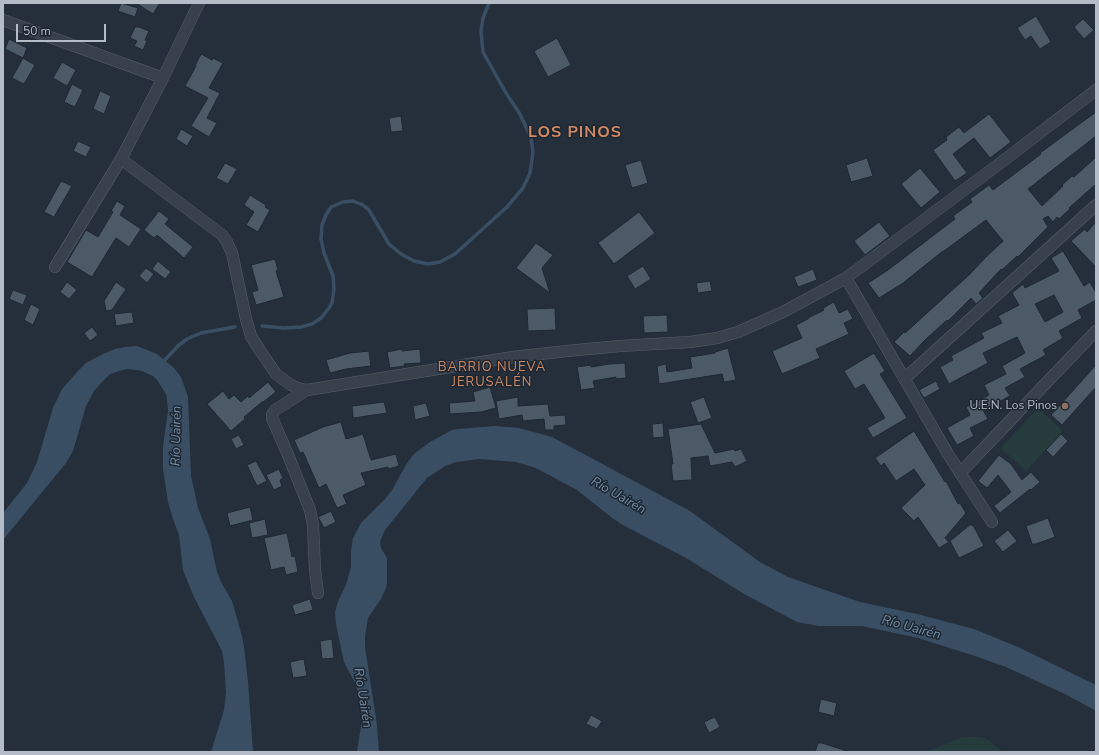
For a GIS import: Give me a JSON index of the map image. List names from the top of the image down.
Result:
{
  "districts": ["LOS PINOS", "BARRIO NUEVA JERUSALÉN"],
  "water": ["Río Uairén"],
  "places": ["U.E.N. Los Pinos"],
  "scale_bar": "50 m"
}
